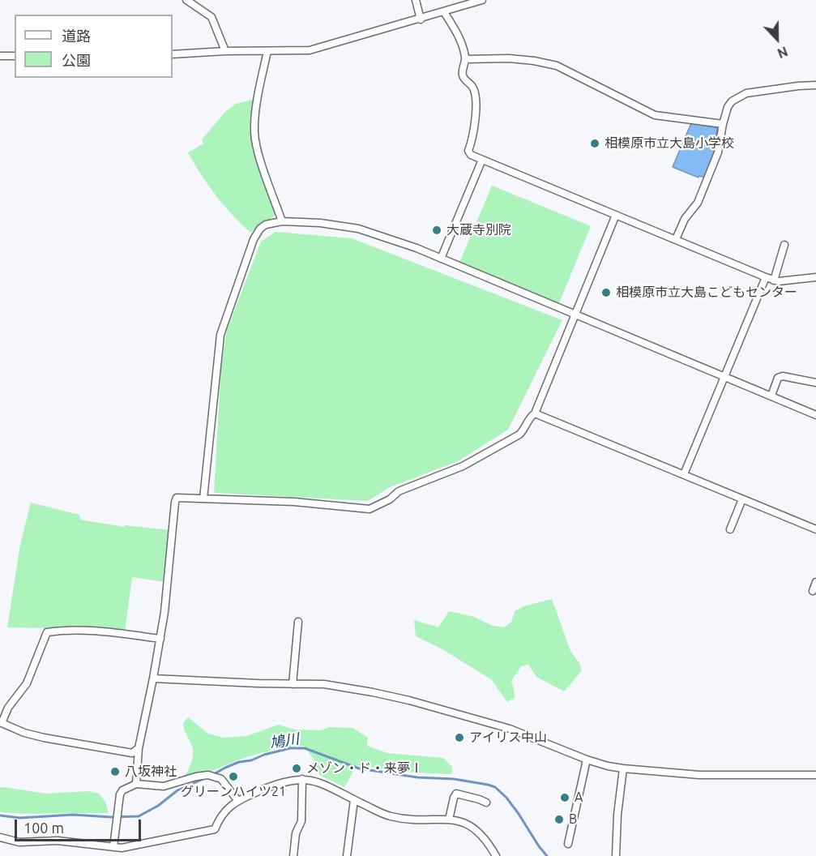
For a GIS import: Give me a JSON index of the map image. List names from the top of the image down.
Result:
{
  "water": ["鳩川"],
  "places": [
    "相模原市立大島小学校",
    "大蔵寺別院",
    "相模原市立大島こどもセンター",
    "アイリス中山",
    "メゾン・ド・来夢Ⅰ",
    "八坂神社",
    "グリーンハイツ21",
    "A",
    "B"
  ],
  "legend": ["道路", "公園"],
  "scale_bar": "100 m",
  "north": "bottom"
}
